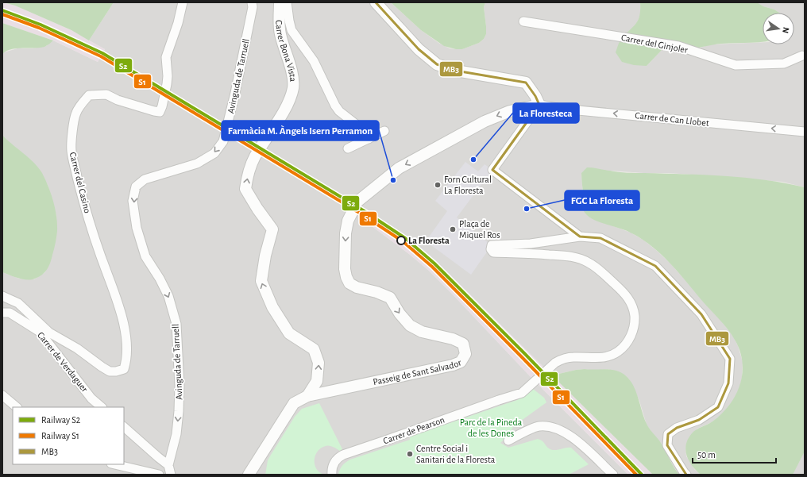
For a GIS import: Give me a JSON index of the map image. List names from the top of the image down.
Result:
{
  "streets": {
    "street": [
      "Carrer del Ginjoler",
      "Carrer Bona Vista",
      "Avinguda de Tarruell",
      "Carrer de Can Llobet",
      "Carrer del Casino",
      "Carrer de Verdaguer",
      "Passeig de Sant Salvador",
      "Carrer de Pearson"
    ]
  },
  "crossings": [
    ["Carrer Bona Vista", "Passeig de Sant Salvador"],
    ["Carrer de Can Llobet", "Passeig de Sant Salvador"]
  ],
  "one_way": ["Carrer Bona Vista", "Avinguda de Tarruell", "Carrer de Can Llobet"],
  "parks": ["Parc de la Pineda de les Dones"],
  "places": [
    "La Floresteca",
    "Farmàcia M. Àngels Isern Perramon",
    "Forn Cultural La Floresta",
    "FGC La Floresta",
    "Plaça de Miquel Ros",
    "La Floresta",
    "Centre Social i Sanitari de la Floresta"
  ],
  "lines": ["transit line MB3", "rail line S2", "rail line S1"],
  "legend": ["Railway S2", "Railway S1", "MB3"],
  "scale_bar": "50 m",
  "north": "right"
}
